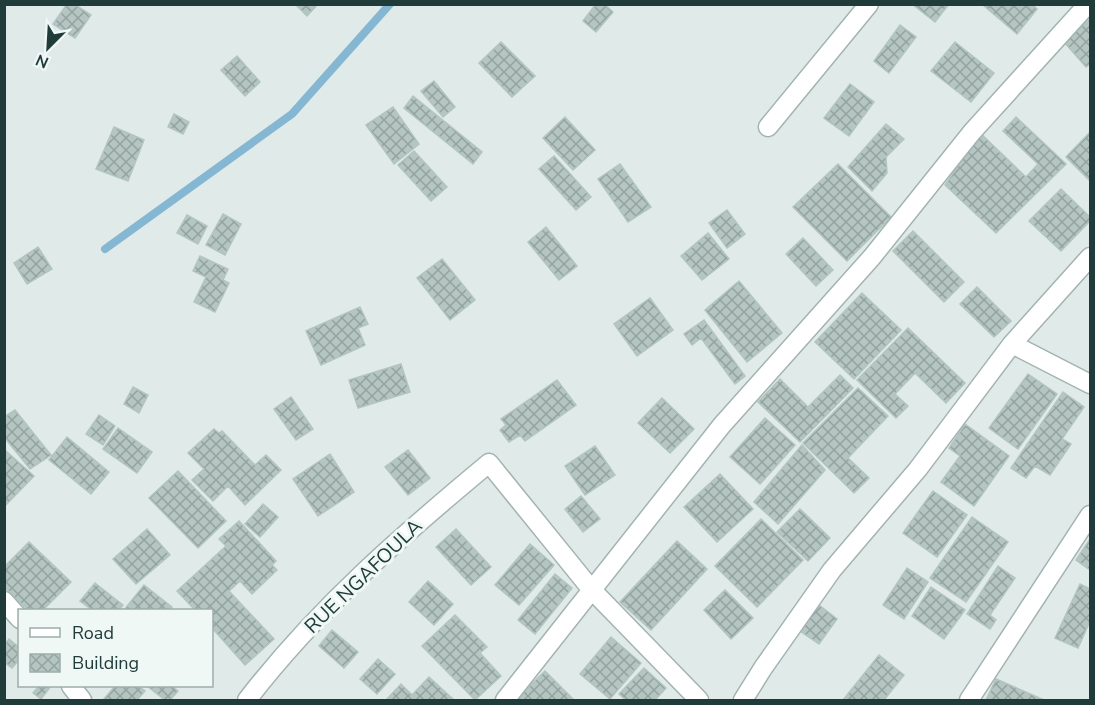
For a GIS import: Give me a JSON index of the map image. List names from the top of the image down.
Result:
{
  "streets": {
    "street": ["RUE NGAFOULA"]
  },
  "legend": ["Road", "Building"],
  "north": "bottom left"
}
